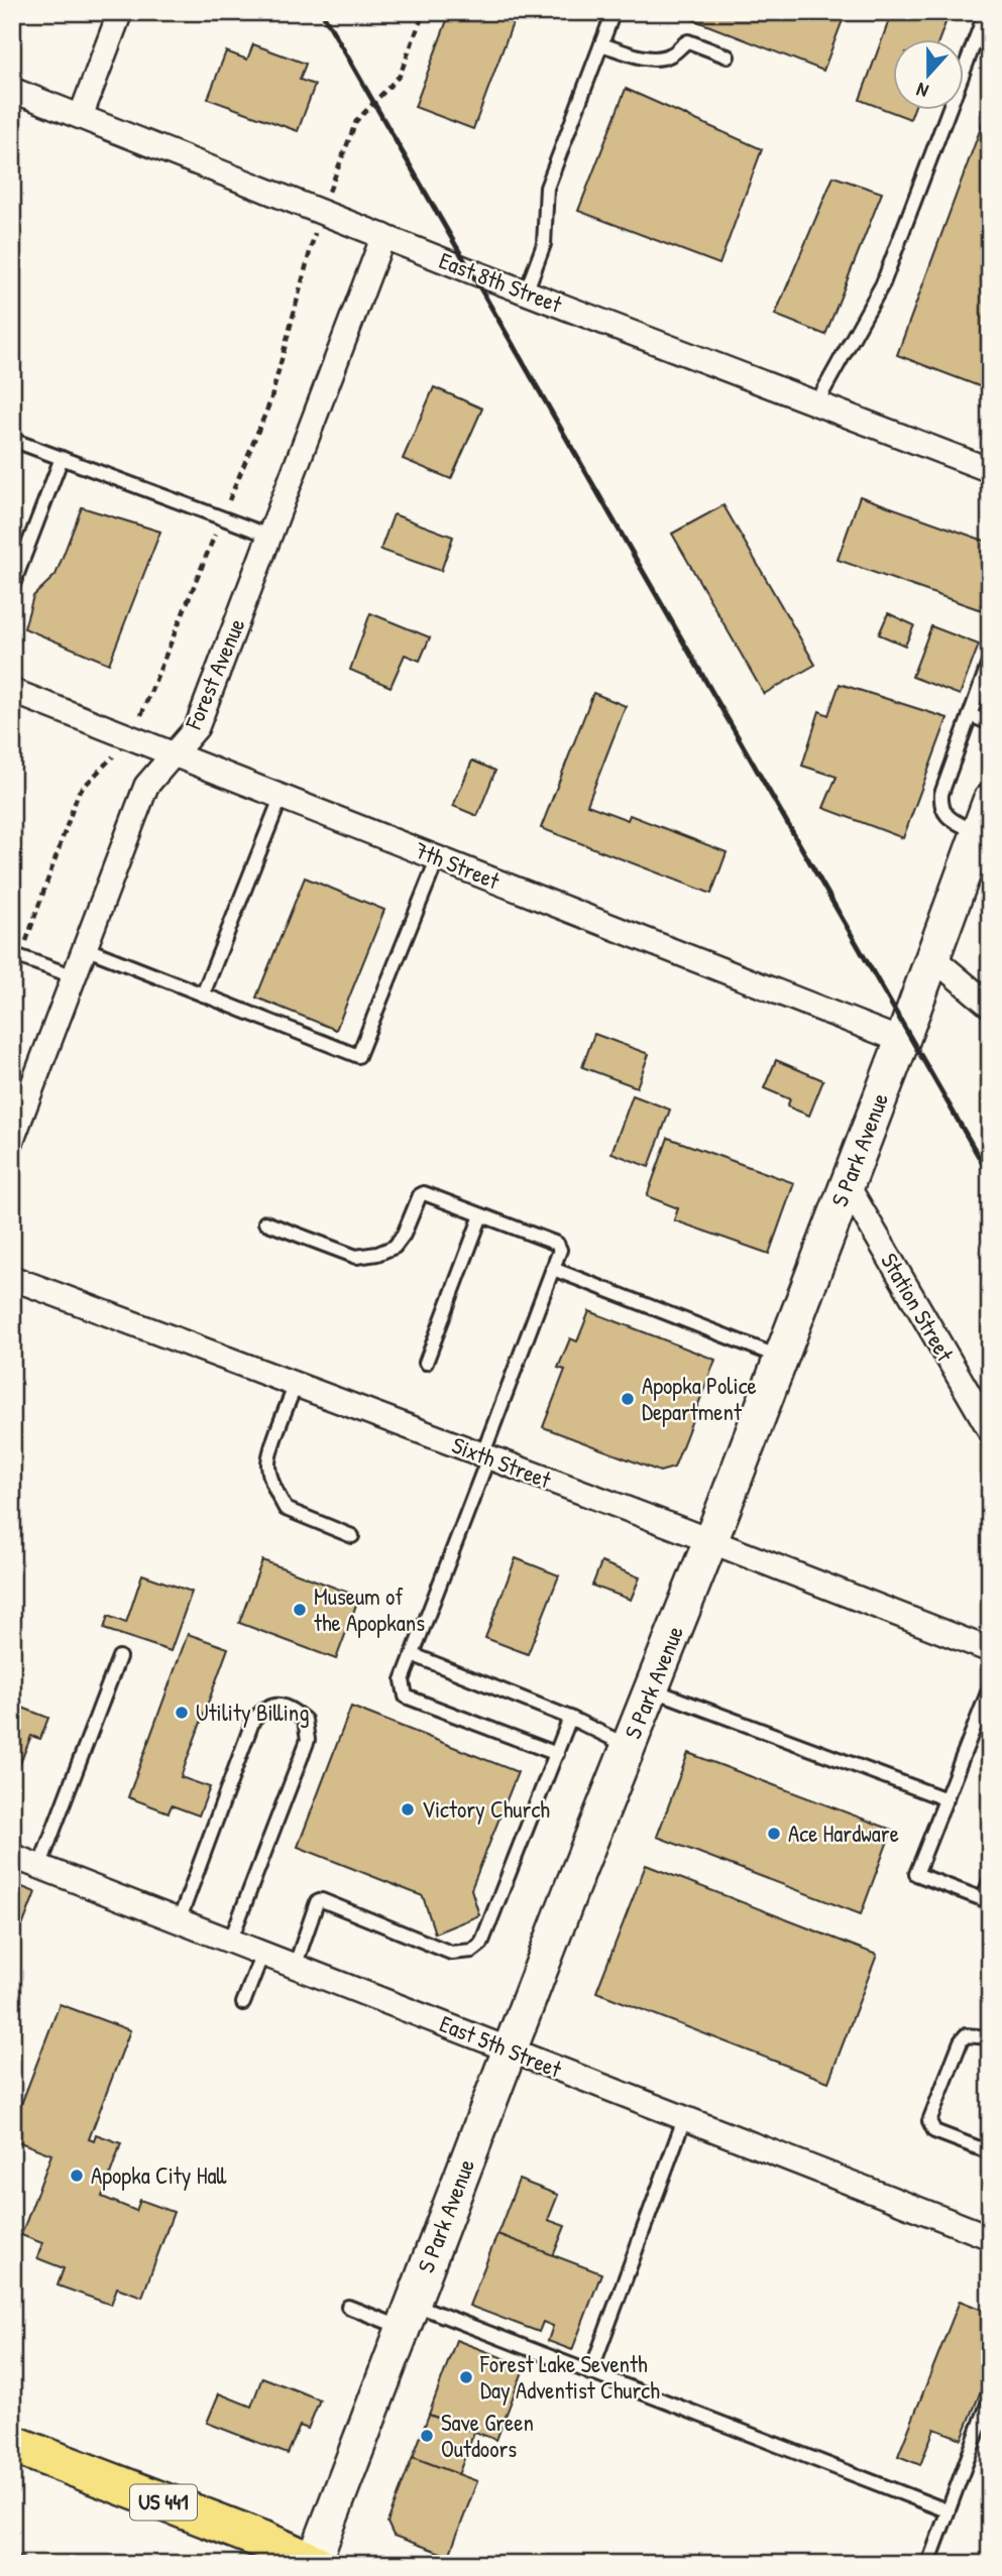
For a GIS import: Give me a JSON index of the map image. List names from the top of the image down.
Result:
{
  "streets": {
    "main road": ["S Park Avenue", "US 441"],
    "street": [
      "East 8th Street",
      "Forest Avenue",
      "7th Street",
      "Station Street",
      "Sixth Street",
      "East 5th Street"
    ]
  },
  "crossings": [
    ["East 8th Street", "Forest Avenue"],
    ["Forest Avenue", "7th Street"],
    ["7th Street", "S Park Avenue"],
    ["S Park Avenue", "Station Street"],
    ["S Park Avenue", "Sixth Street"],
    ["S Park Avenue", "East 5th Street"],
    ["S Park Avenue", "US 441"]
  ],
  "places": [
    "Apopka Police Department",
    "Museum of the Apopkans",
    "Utility Billing",
    "Victory Church",
    "Ace Hardware",
    "Apopka City Hall",
    "Forest Lake Seventh Day Adventist Church",
    "Save Green Outdoors"
  ],
  "north": "bottom"
}
